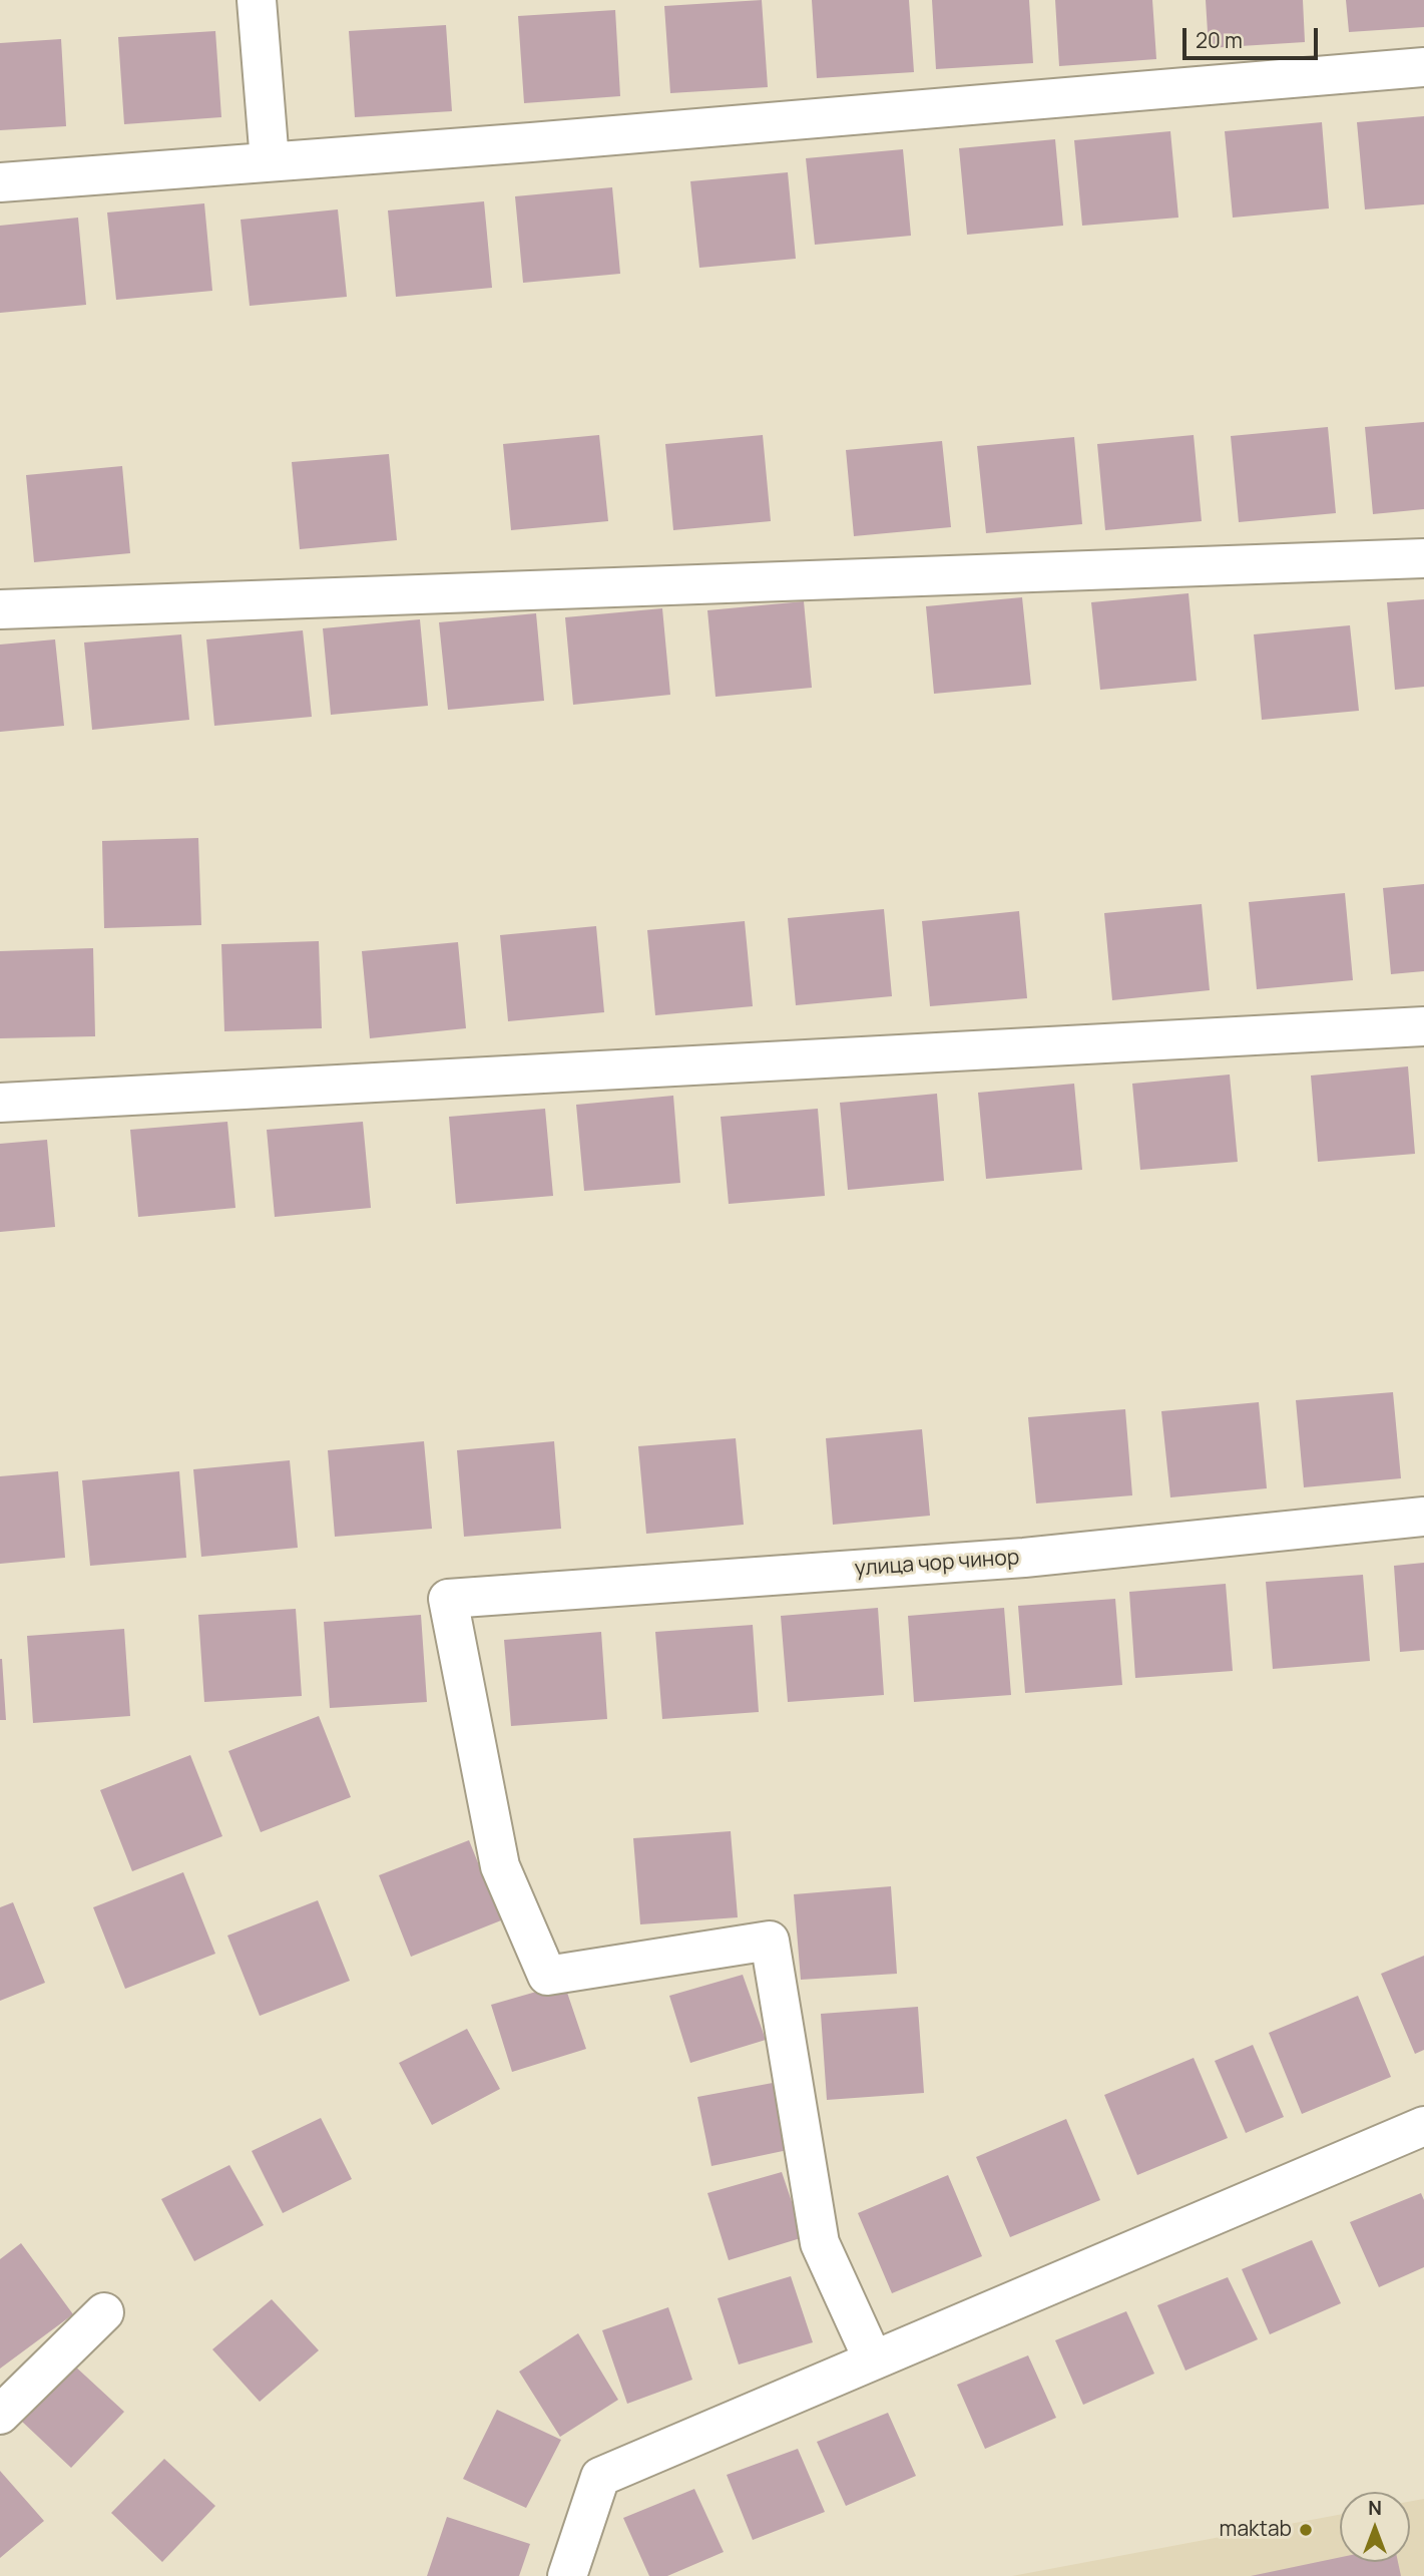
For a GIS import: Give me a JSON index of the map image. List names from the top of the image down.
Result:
{
  "streets": {
    "street": ["улица чор чинор"]
  },
  "places": ["maktab"],
  "scale_bar": "20 m",
  "north": "top"
}
